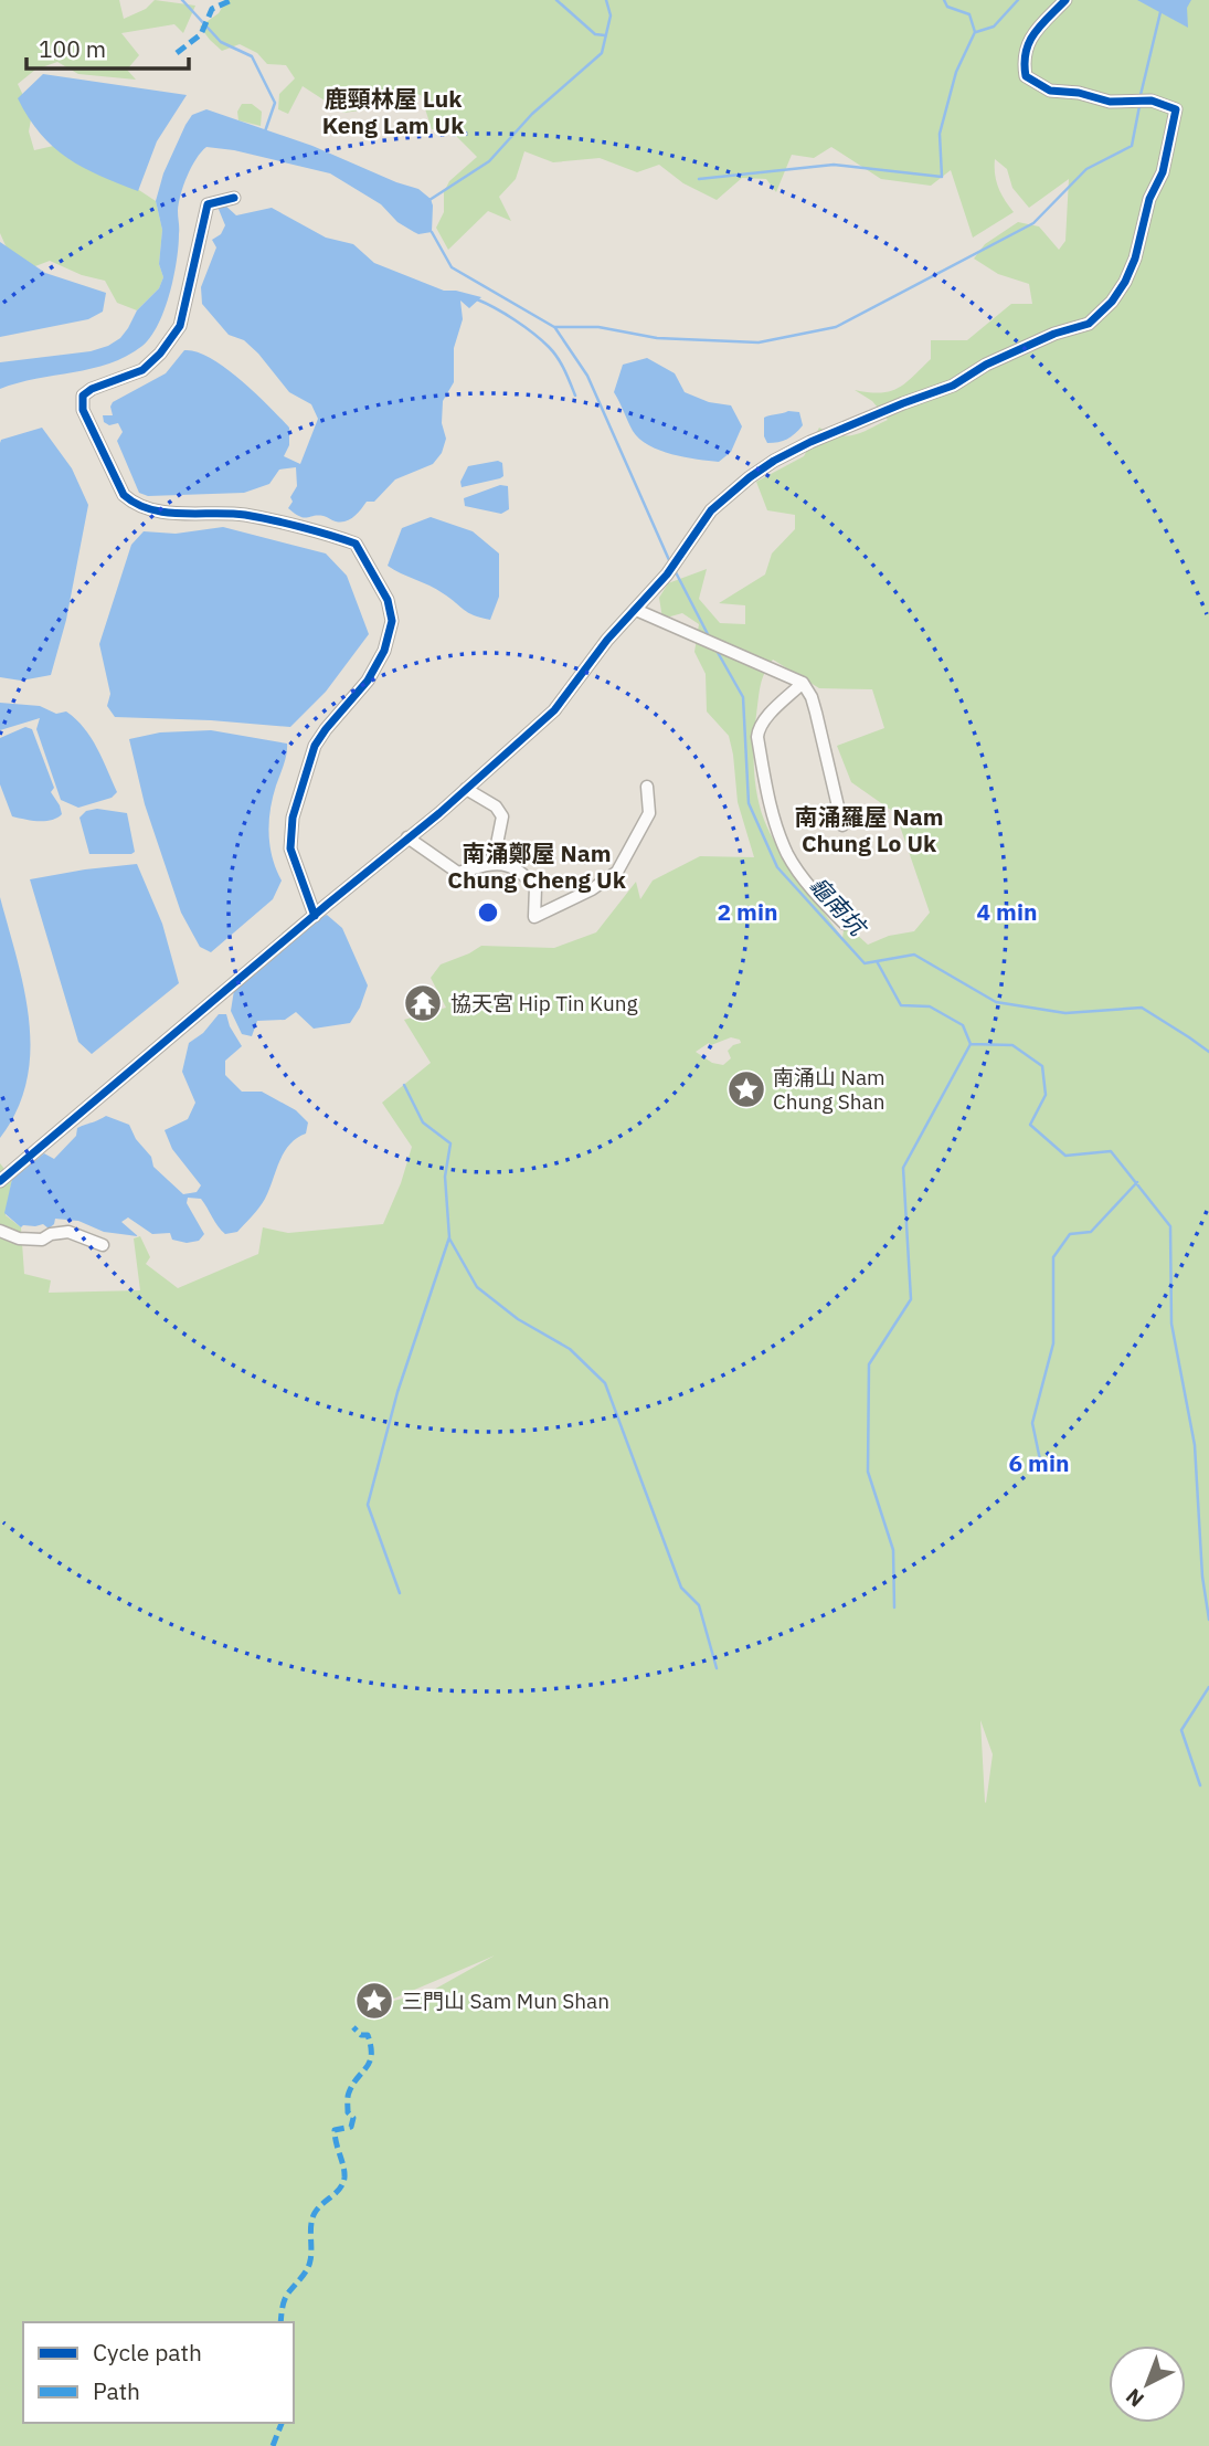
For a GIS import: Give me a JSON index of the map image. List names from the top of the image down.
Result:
{
  "districts": ["鹿頸林屋 Luk Keng Lam Uk", "南涌羅屋 Nam Chung Lo Uk", "南涌鄭屋 Nam Chung Cheng Uk"],
  "water": ["龜南坑"],
  "places": {
    "temple": ["協天宮 Hip Tin Kung"],
    "place": ["南涌山 Nam Chung Shan", "三門山 Sam Mun Shan"]
  },
  "legend": ["Cycle path", "Path"],
  "scale_bar": "100 m",
  "north": "bottom left",
  "rings": ["2 min", "4 min", "6 min"]
}
